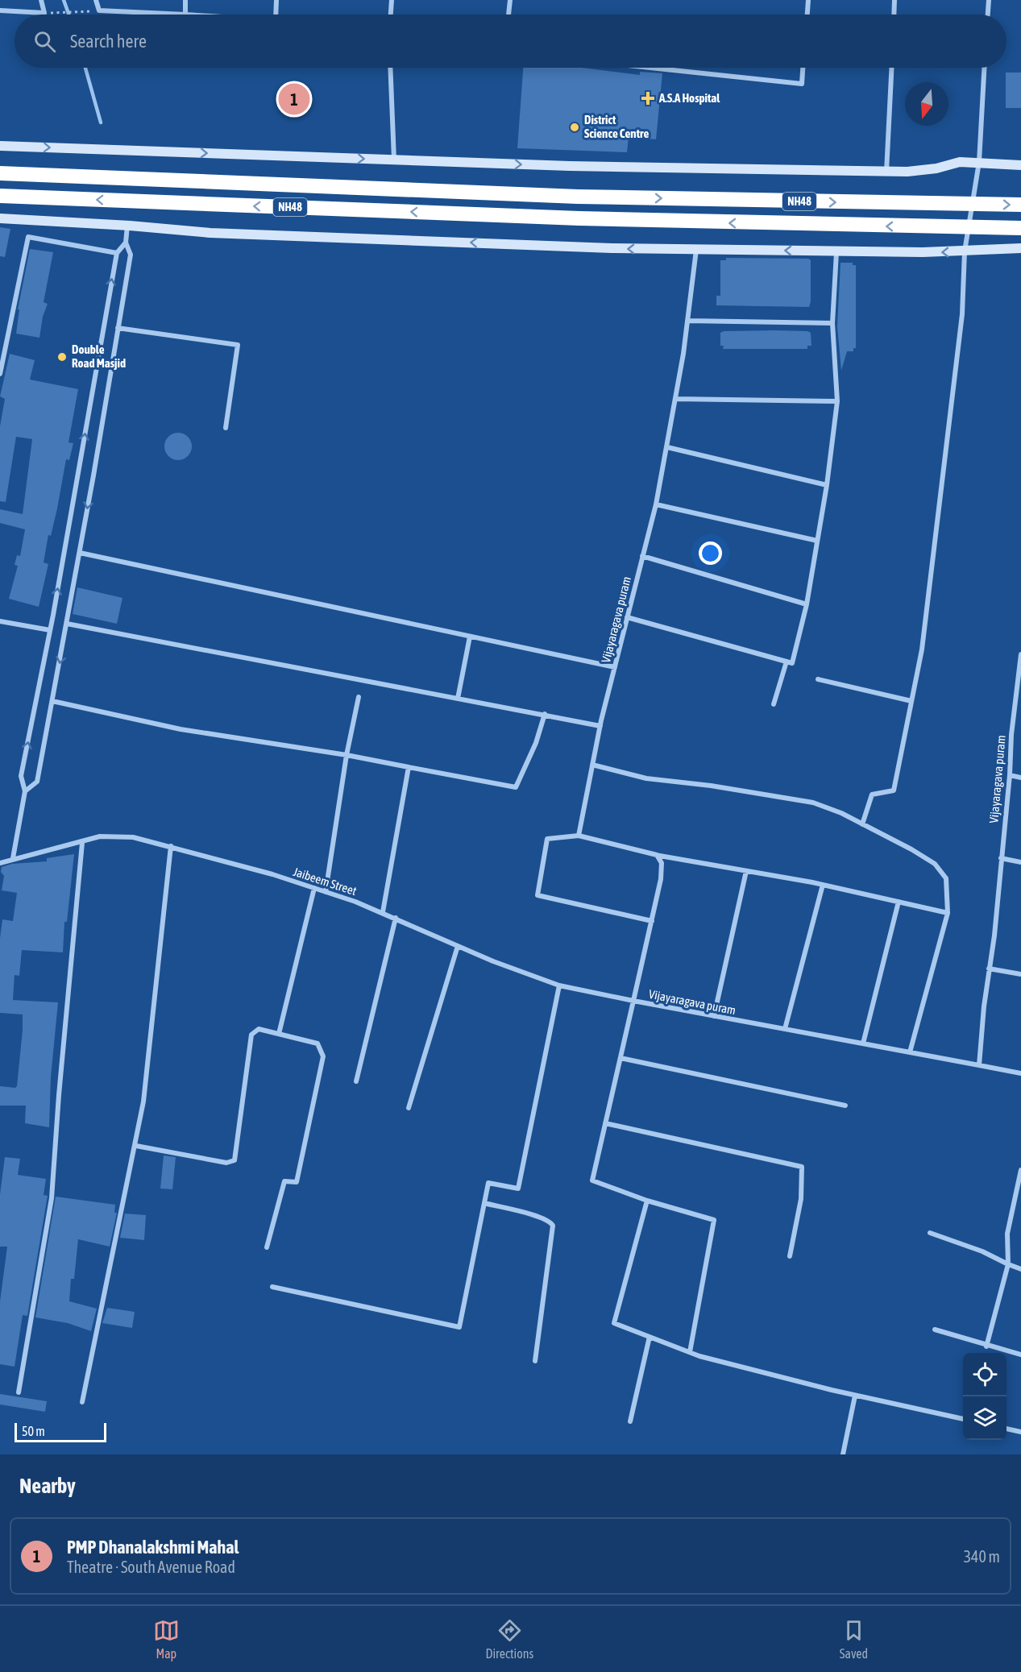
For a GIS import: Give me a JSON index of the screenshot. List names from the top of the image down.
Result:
{
  "streets": {
    "highway": ["NH48"],
    "street": ["Vijayaragava puram", "Jaibeem Street"]
  },
  "crossings": [
    ["Vijayaragava puram", "Jaibeem Street"]
  ],
  "places": {
    "health": ["A.S.A Hospital"],
    "other": ["District Science Centre", "Double Road Masjid"]
  },
  "scale_bar": "50 m",
  "north": "bottom",
  "page": {
    "search": "Search here",
    "pins": "1",
    "scale": "50 m",
    "heading": "Nearby",
    "list": [
      {
        "mark": "1",
        "name": "PMP Dhanalakshmi Mahal",
        "note": "Theatre · South Avenue Road",
        "value": "340 m"
      }
    ],
    "nav": ["Map", "Directions", "Saved"]
  }
}
